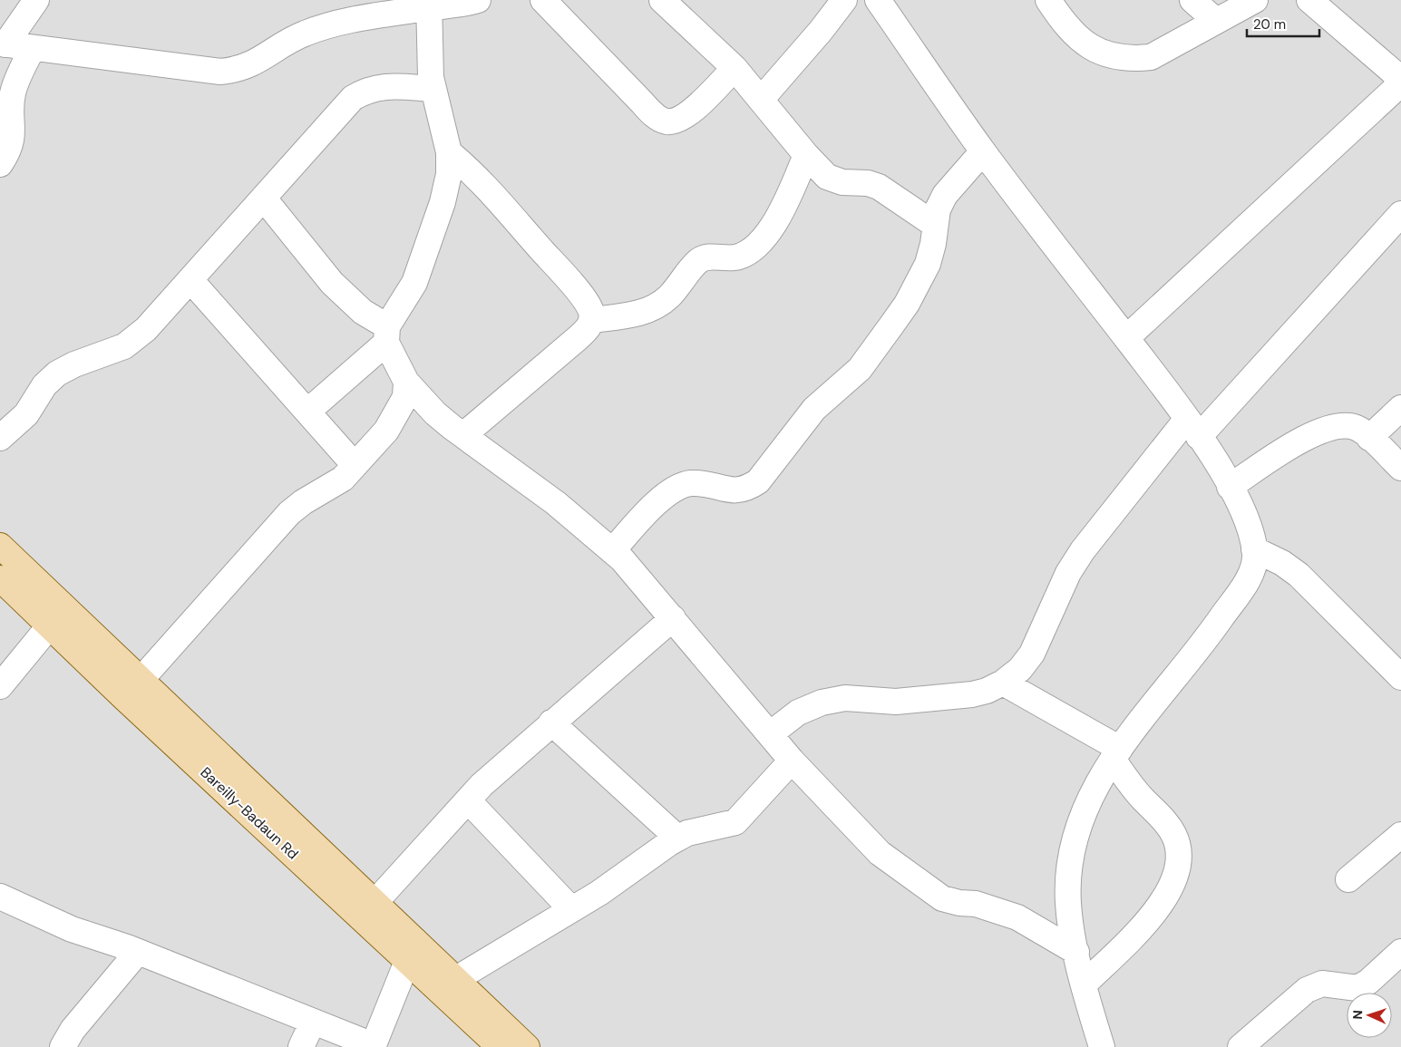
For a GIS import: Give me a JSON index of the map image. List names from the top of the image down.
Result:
{
  "streets": {
    "main road": ["Bareilly-Badaun Rd"]
  },
  "scale_bar": "20 m",
  "north": "left"
}
